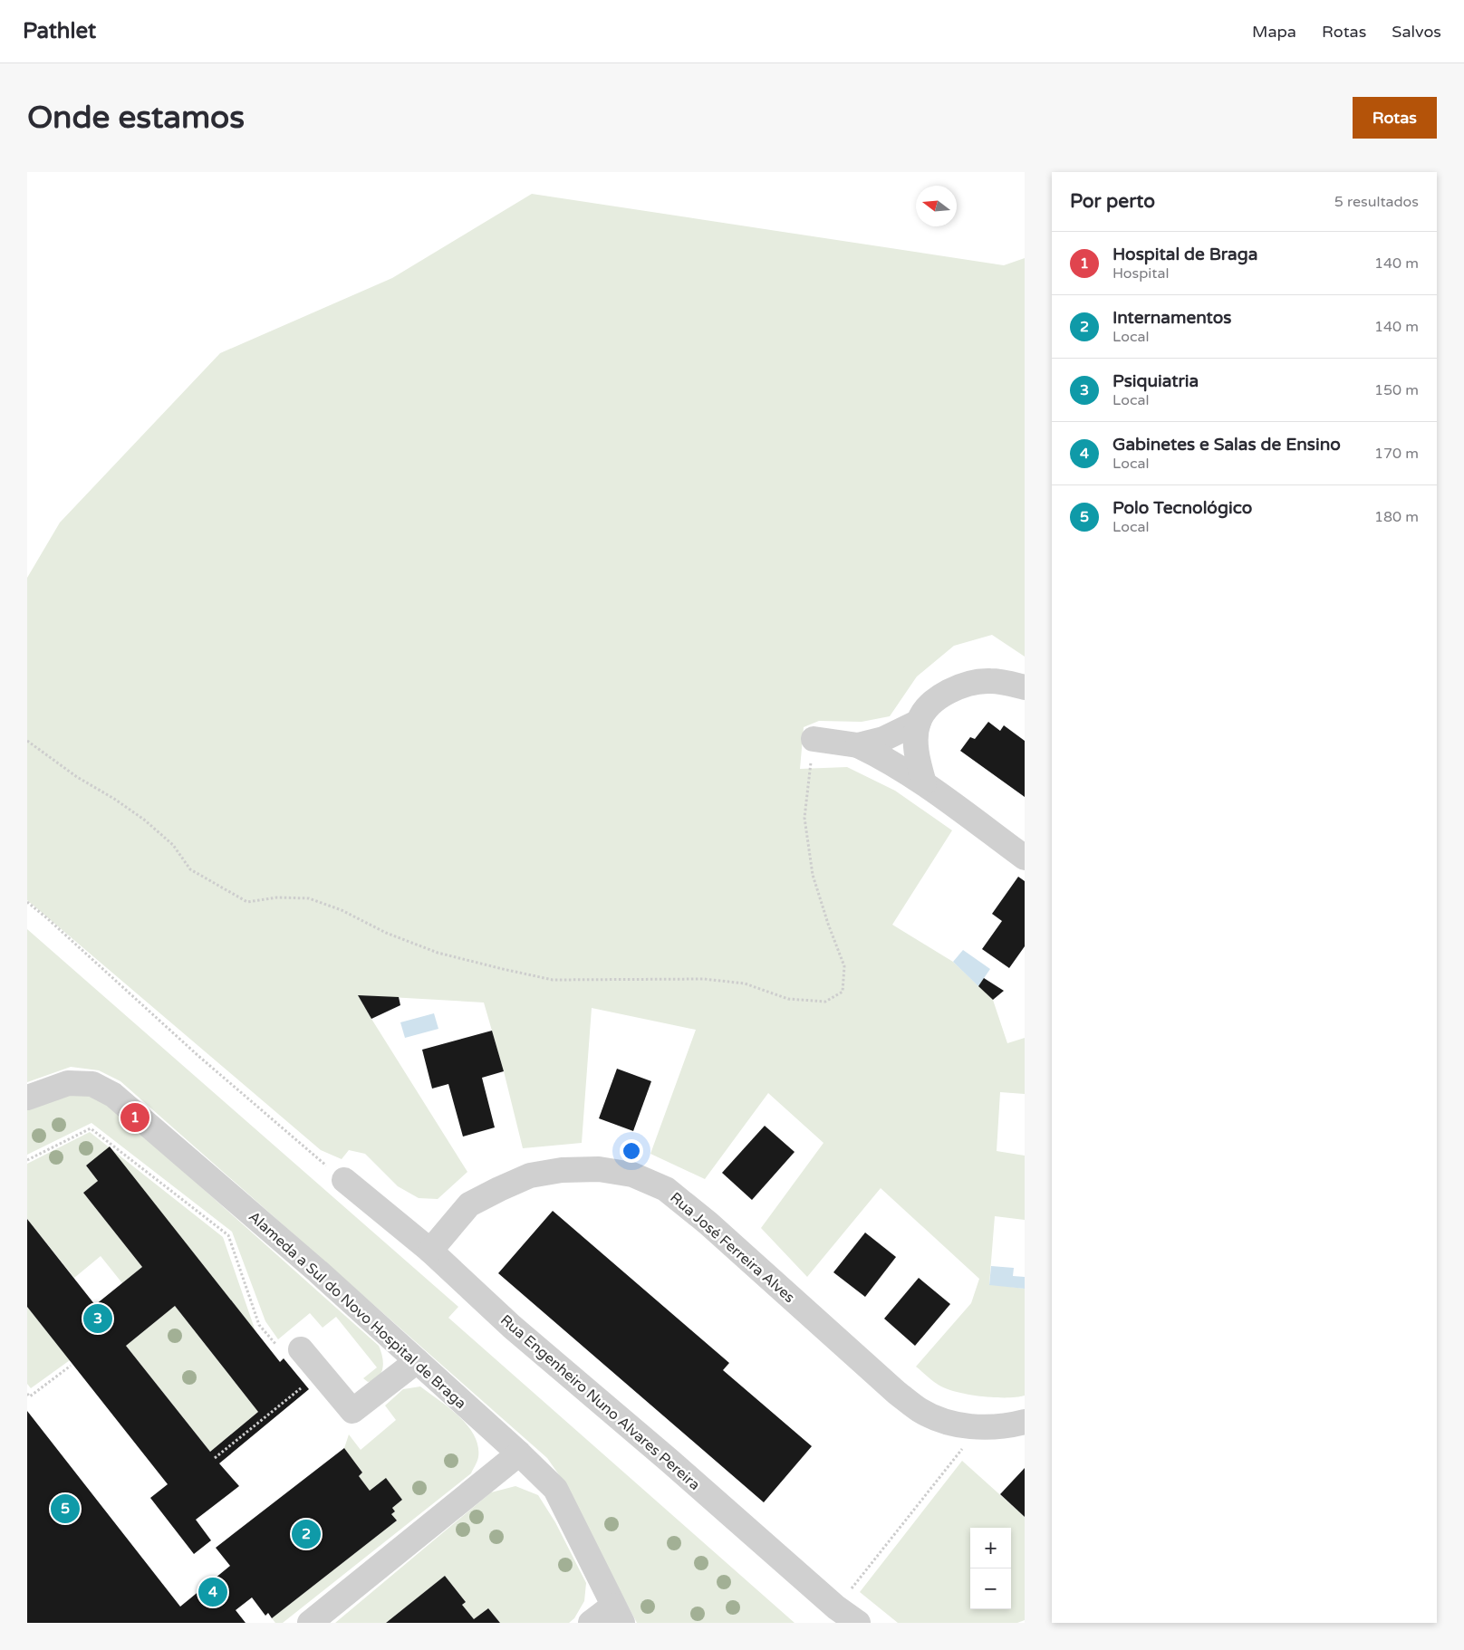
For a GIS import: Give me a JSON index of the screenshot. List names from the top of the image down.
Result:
{
  "streets": {
    "street": ["Rua José Ferreira Alves", "Alameda a Sul do Novo Hospital de Braga", "Rua Engenheiro Nuno Alvares Pereira"]
  },
  "crossings": [
    ["Rua José Ferreira Alves", "Rua Engenheiro Nuno Alvares Pereira"]
  ],
  "north": "left",
  "page": {
    "header": "Pathlet",
    "nav": ["Mapa", "Rotas", "Salvos"],
    "buttons": "Rotas",
    "title": "Onde estamos",
    "heading": ["Por perto", "5 resultados"],
    "list": [
      {
        "mark": "1",
        "name": "Hospital de Braga",
        "note": "Hospital",
        "value": "140 m"
      },
      {
        "mark": "2",
        "name": "Internamentos",
        "note": "Local",
        "value": "140 m"
      },
      {
        "mark": "3",
        "name": "Psiquiatria",
        "note": "Local",
        "value": "150 m"
      },
      {
        "mark": "4",
        "name": "Gabinetes e Salas de Ensino",
        "note": "Local",
        "value": "170 m"
      },
      {
        "mark": "5",
        "name": "Polo Tecnológico",
        "note": "Local",
        "value": "180 m"
      }
    ],
    "pins": [
      "1",
      "3",
      "5",
      "2",
      "4"
    ],
    "map_buttons": ["+", "−"]
  }
}
